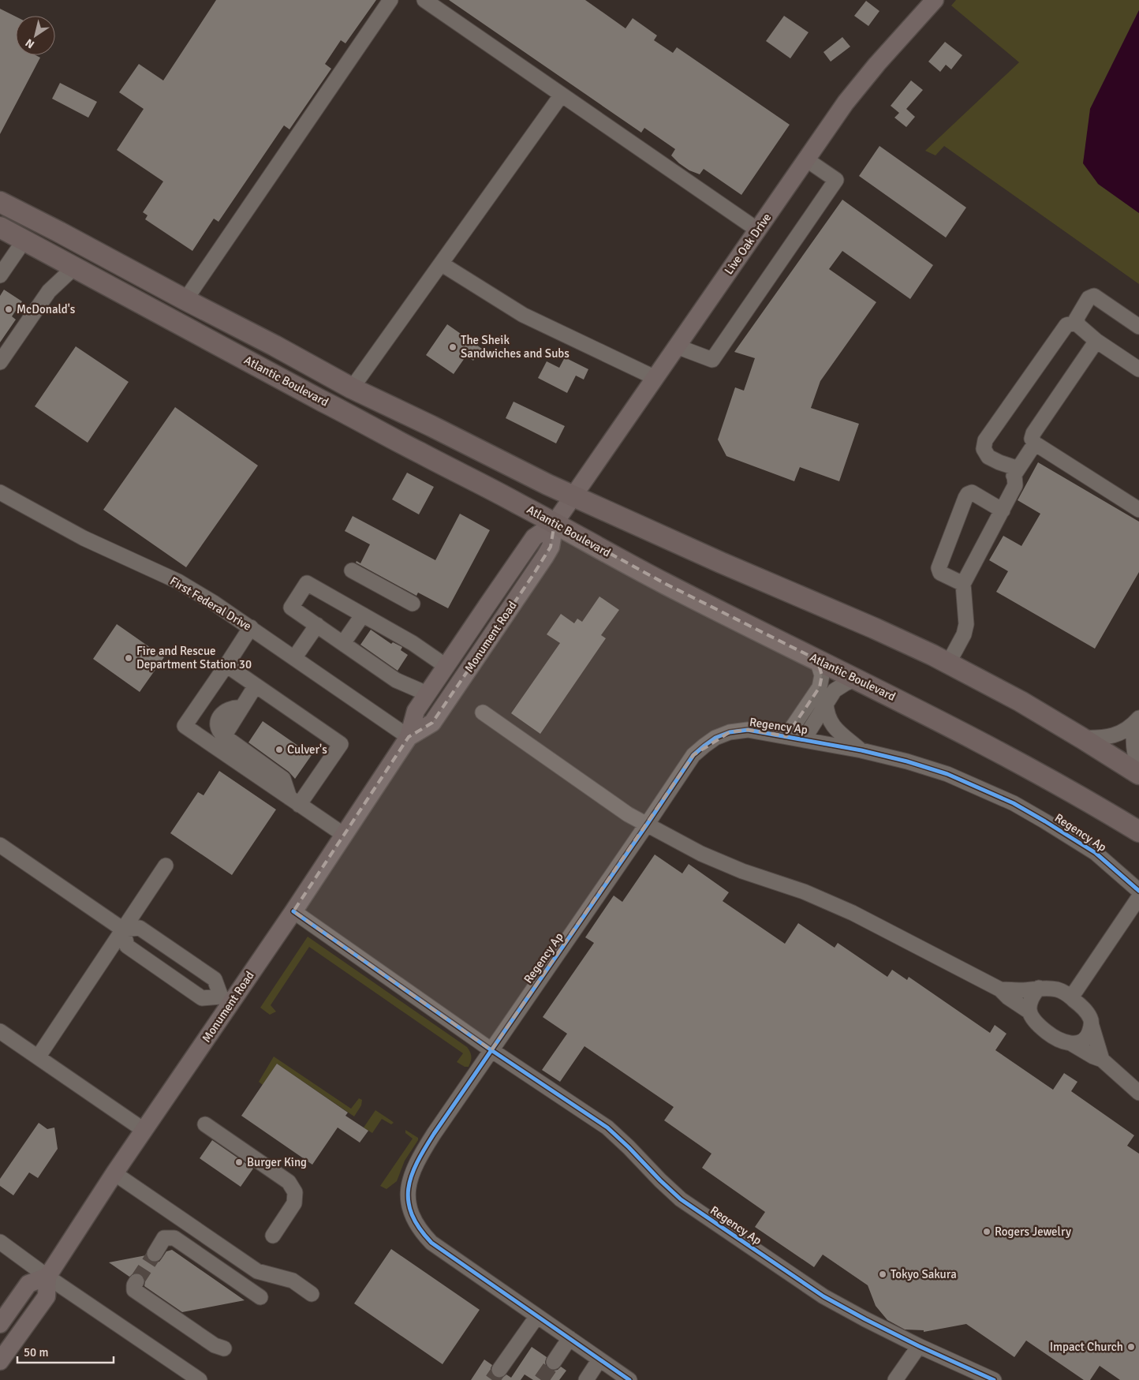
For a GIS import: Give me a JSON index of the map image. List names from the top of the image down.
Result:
{
  "streets": {
    "highway": ["Atlantic Boulevard"],
    "main road": ["Live Oak Drive", "Monument Road"],
    "street": ["First Federal Drive", "Regency Ap"]
  },
  "crossings": [
    ["Live Oak Drive", "Atlantic Boulevard"],
    ["Live Oak Drive", "Monument Road"],
    ["Atlantic Boulevard", "Monument Road"],
    ["Atlantic Boulevard", "Regency Ap"],
    ["First Federal Drive", "Monument Road"],
    ["Monument Road", "Regency Ap"]
  ],
  "places": [
    "McDonald's",
    "The Sheik Sandwiches and Subs",
    "Fire and Rescue Department Station 30",
    "Culver's",
    "Burger King",
    "Rogers Jewelry",
    "Tokyo Sakura",
    "Impact Church"
  ],
  "scale_bar": "50 m",
  "north": "bottom left"
}
